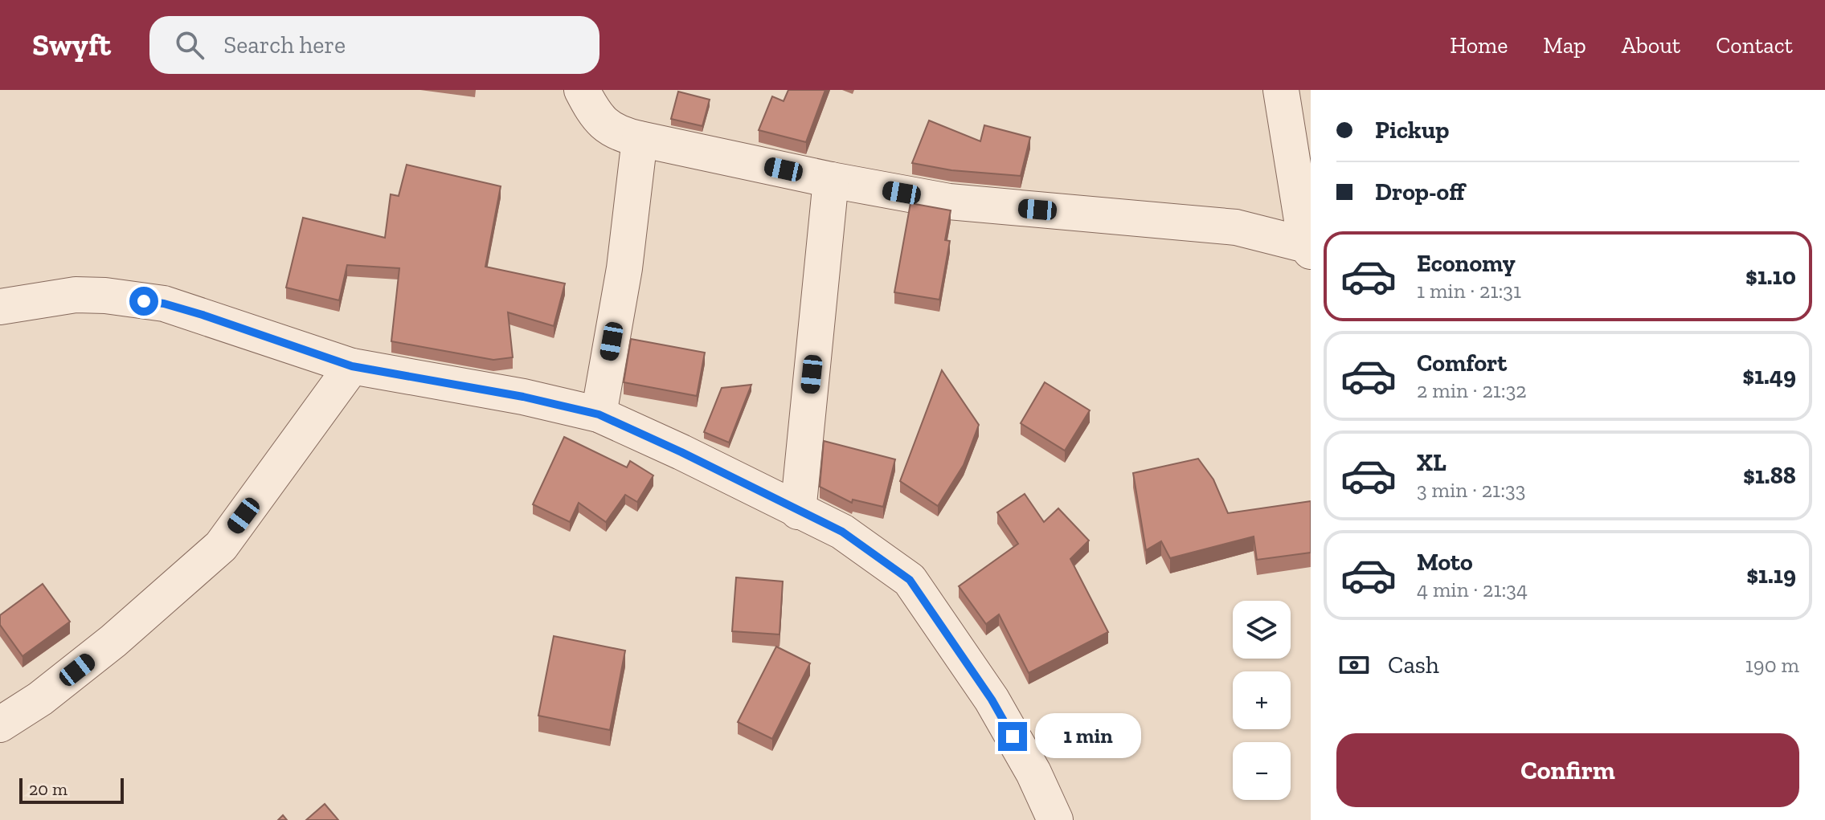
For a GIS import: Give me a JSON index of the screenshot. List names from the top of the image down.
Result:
{
  "scale_bar": "20 m",
  "page": {
    "header": "Swyft",
    "search": "Search here",
    "nav": [
      "Home",
      "Map",
      "About",
      "Contact"
    ],
    "banner": ["Pickup", "Drop-off"],
    "list": [
      {
        "name": "Economy",
        "note": "1 min · 21:31",
        "value": "$1.10"
      },
      {
        "name": "Comfort",
        "note": "2 min · 21:32",
        "value": "$1.49"
      },
      {
        "name": "XL",
        "note": "3 min · 21:33",
        "value": "$1.88"
      },
      {
        "name": "Moto",
        "note": "4 min · 21:34",
        "value": "$1.19"
      }
    ],
    "map_buttons": ["+", "−"],
    "pay": ["Cash", "190 m"],
    "bubble": "1 min",
    "buttons": "Confirm",
    "scale": "20 m"
  }
}
